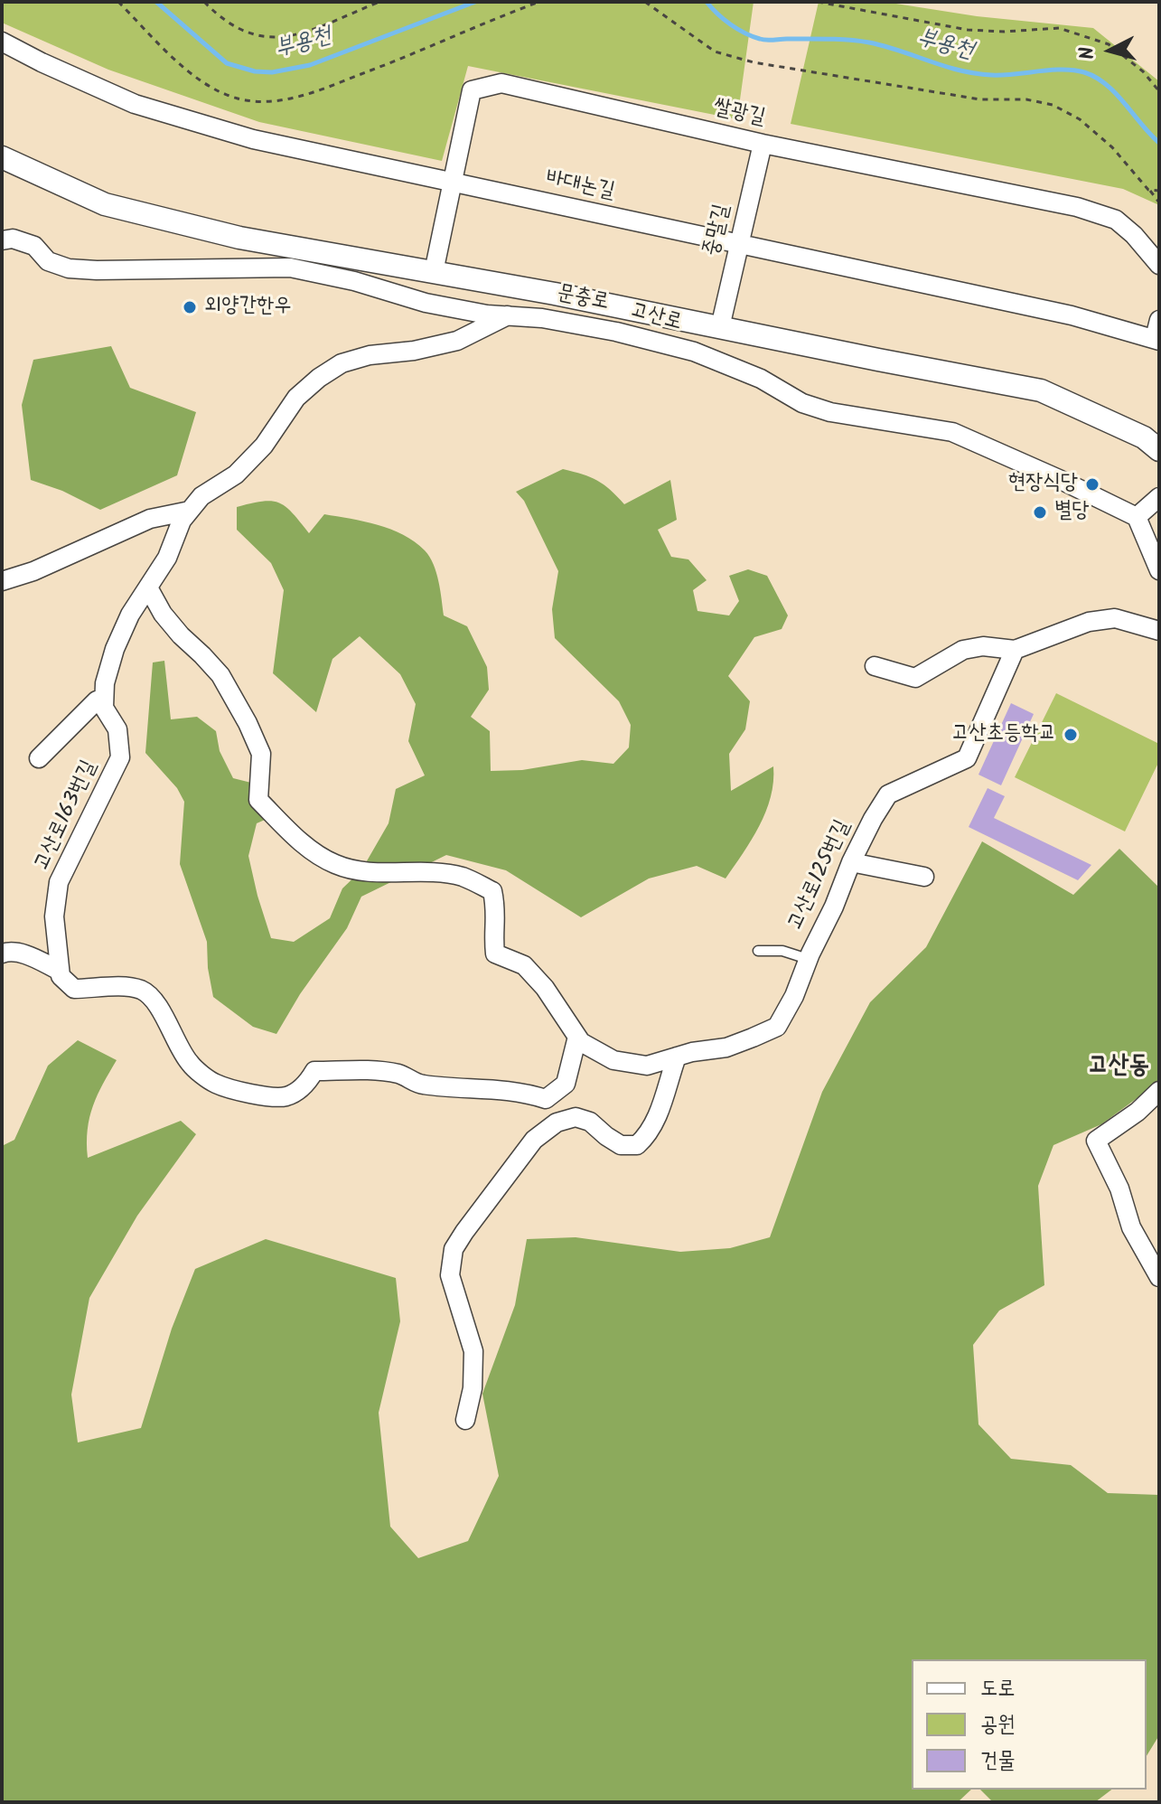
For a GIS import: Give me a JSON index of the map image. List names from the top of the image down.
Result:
{
  "streets": {
    "street": [
      "쌀광길",
      "바대논길",
      "중말길",
      "문충로",
      "고산로",
      "고산로163번길",
      "고산로125번길"
    ]
  },
  "crossings": [
    ["쌀광길", "바대논길"],
    ["쌀광길", "중말길"],
    ["쌀광길", "문충로"],
    ["바대논길", "중말길"],
    ["중말길", "문충로"]
  ],
  "districts": ["고산동"],
  "water": ["부용천"],
  "places": [
    "외양간한우",
    "현장식당",
    "별당",
    "고산초등학교"
  ],
  "legend": ["도로", "공원", "건물"],
  "north": "left"
}
